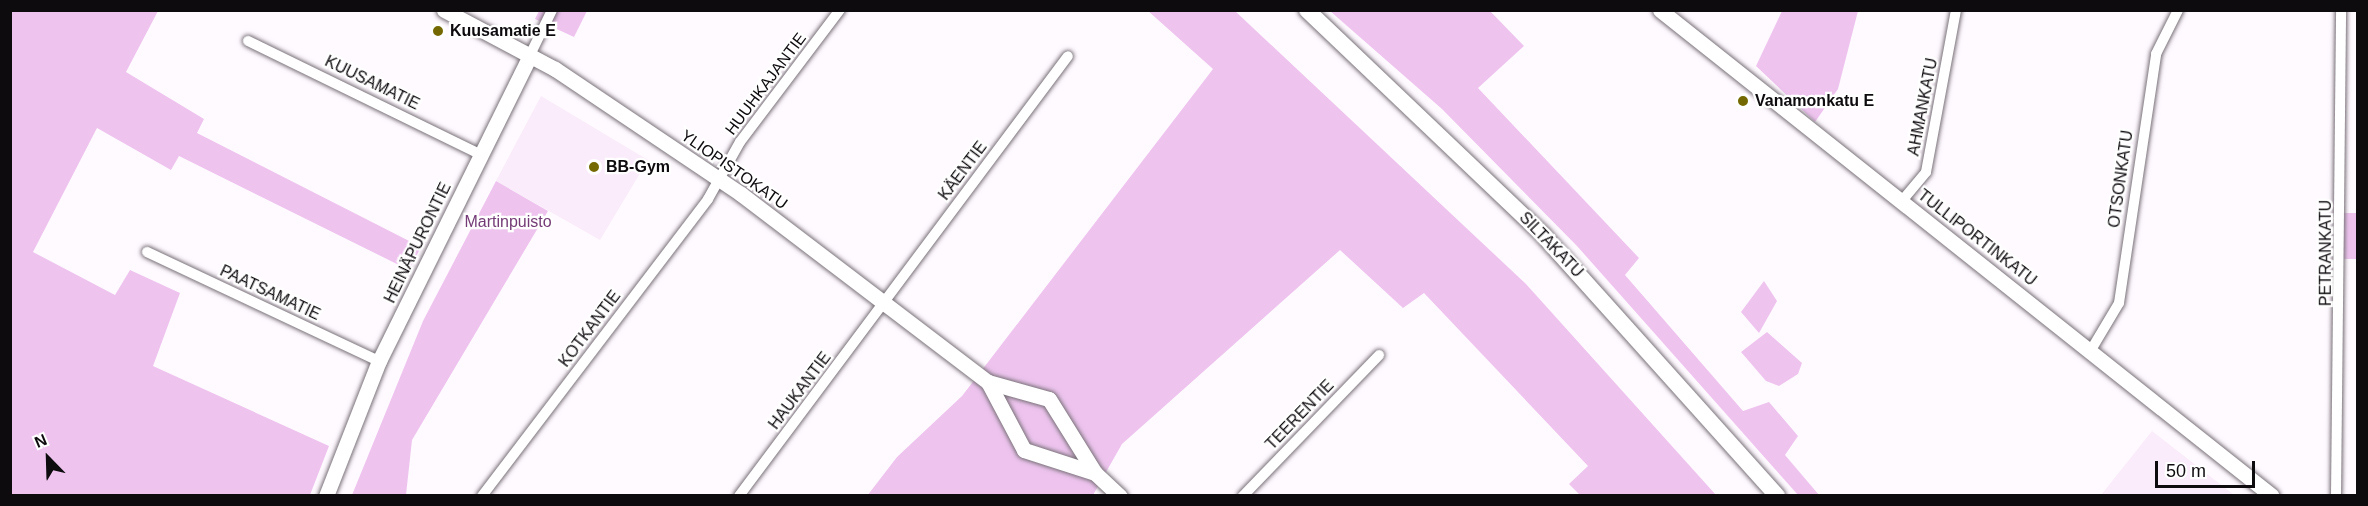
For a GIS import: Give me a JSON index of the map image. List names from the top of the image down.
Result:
{
  "streets": {
    "main road": ["SILTAKATU"],
    "street": [
      "KUUSAMATIE",
      "HUUHKAJANTIE",
      "AHMANKATU",
      "YLIOPISTOKATU",
      "KÄENTIE",
      "OTSONKATU",
      "TULLIPORTINKATU",
      "HEINÄPURONTIE",
      "PETRANKATU",
      "PAATSAMATIE",
      "KOTKANTIE",
      "HAUKANTIE",
      "TEERENTIE"
    ]
  },
  "crossings": [
    ["KUUSAMATIE", "HEINÄPURONTIE"],
    ["HUUHKAJANTIE", "YLIOPISTOKATU"],
    ["HUUHKAJANTIE", "KOTKANTIE"],
    ["AHMANKATU", "TULLIPORTINKATU"],
    ["YLIOPISTOKATU", "KÄENTIE"],
    ["YLIOPISTOKATU", "HEINÄPURONTIE"],
    ["YLIOPISTOKATU", "KOTKANTIE"],
    ["YLIOPISTOKATU", "HAUKANTIE"],
    ["KÄENTIE", "HAUKANTIE"],
    ["OTSONKATU", "TULLIPORTINKATU"],
    ["HEINÄPURONTIE", "PAATSAMATIE"]
  ],
  "parks": ["Martinpuisto"],
  "places": ["Kuusamatie E", "Vanamonkatu E", "BB-Gym"],
  "scale_bar": "50 m",
  "north": "top left"
}
